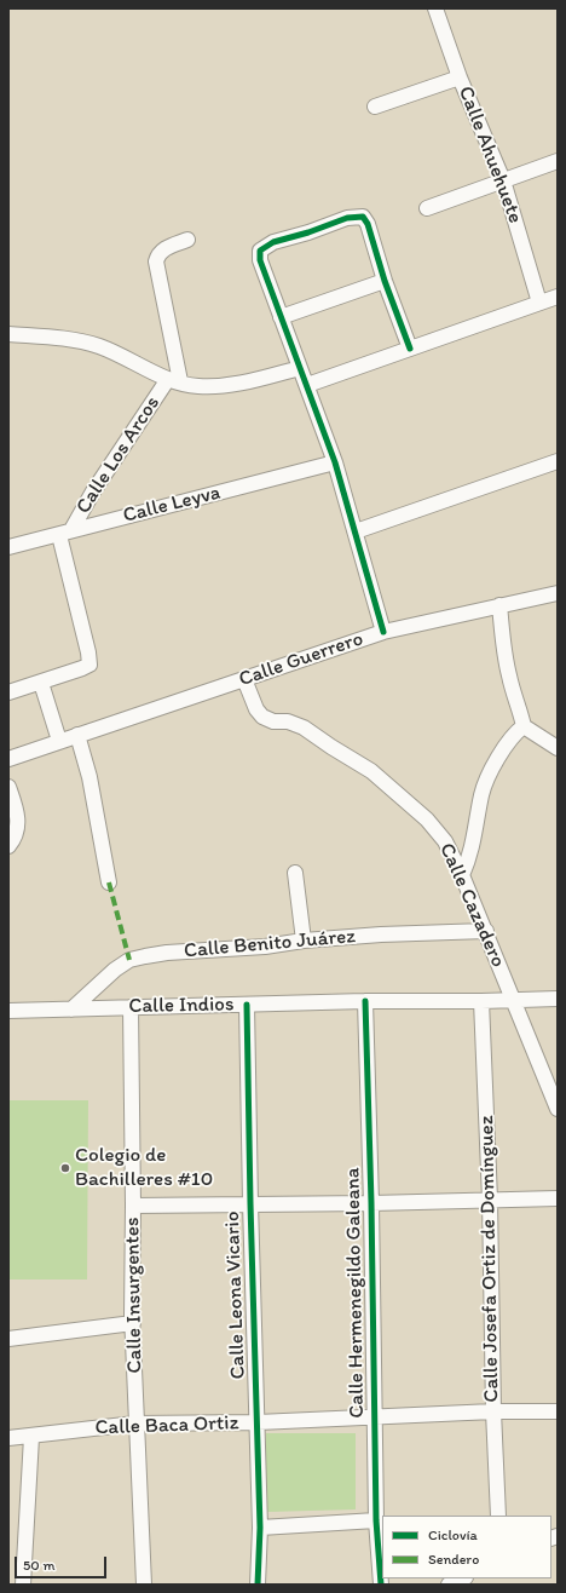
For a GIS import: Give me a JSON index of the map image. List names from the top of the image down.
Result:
{
  "streets": {
    "street": [
      "Calle Ahuehuete",
      "Calle Los Arcos",
      "Calle Leyva",
      "Calle Guerrero",
      "Calle Cazadero",
      "Calle Benito Juárez",
      "Calle Indios",
      "Calle Josefa Ortiz de Domínguez",
      "Calle Hermenegildo Galeana",
      "Calle Insurgentes",
      "Calle Leona Vicario",
      "Calle Baca Ortiz"
    ]
  },
  "crossings": [
    ["Calle Los Arcos", "Calle Leyva"],
    ["Calle Guerrero", "Calle Cazadero"],
    ["Calle Cazadero", "Calle Benito Juárez"],
    ["Calle Cazadero", "Calle Indios"],
    ["Calle Benito Juárez", "Calle Indios"],
    ["Calle Indios", "Calle Josefa Ortiz de Domínguez"],
    ["Calle Indios", "Calle Hermenegildo Galeana"],
    ["Calle Indios", "Calle Insurgentes"],
    ["Calle Indios", "Calle Leona Vicario"],
    ["Calle Josefa Ortiz de Domínguez", "Calle Baca Ortiz"],
    ["Calle Hermenegildo Galeana", "Calle Baca Ortiz"],
    ["Calle Insurgentes", "Calle Baca Ortiz"],
    ["Calle Leona Vicario", "Calle Baca Ortiz"]
  ],
  "places": ["Colegio de Bachilleres #10"],
  "legend": ["Ciclovía", "Sendero"],
  "scale_bar": "50 m"
}
